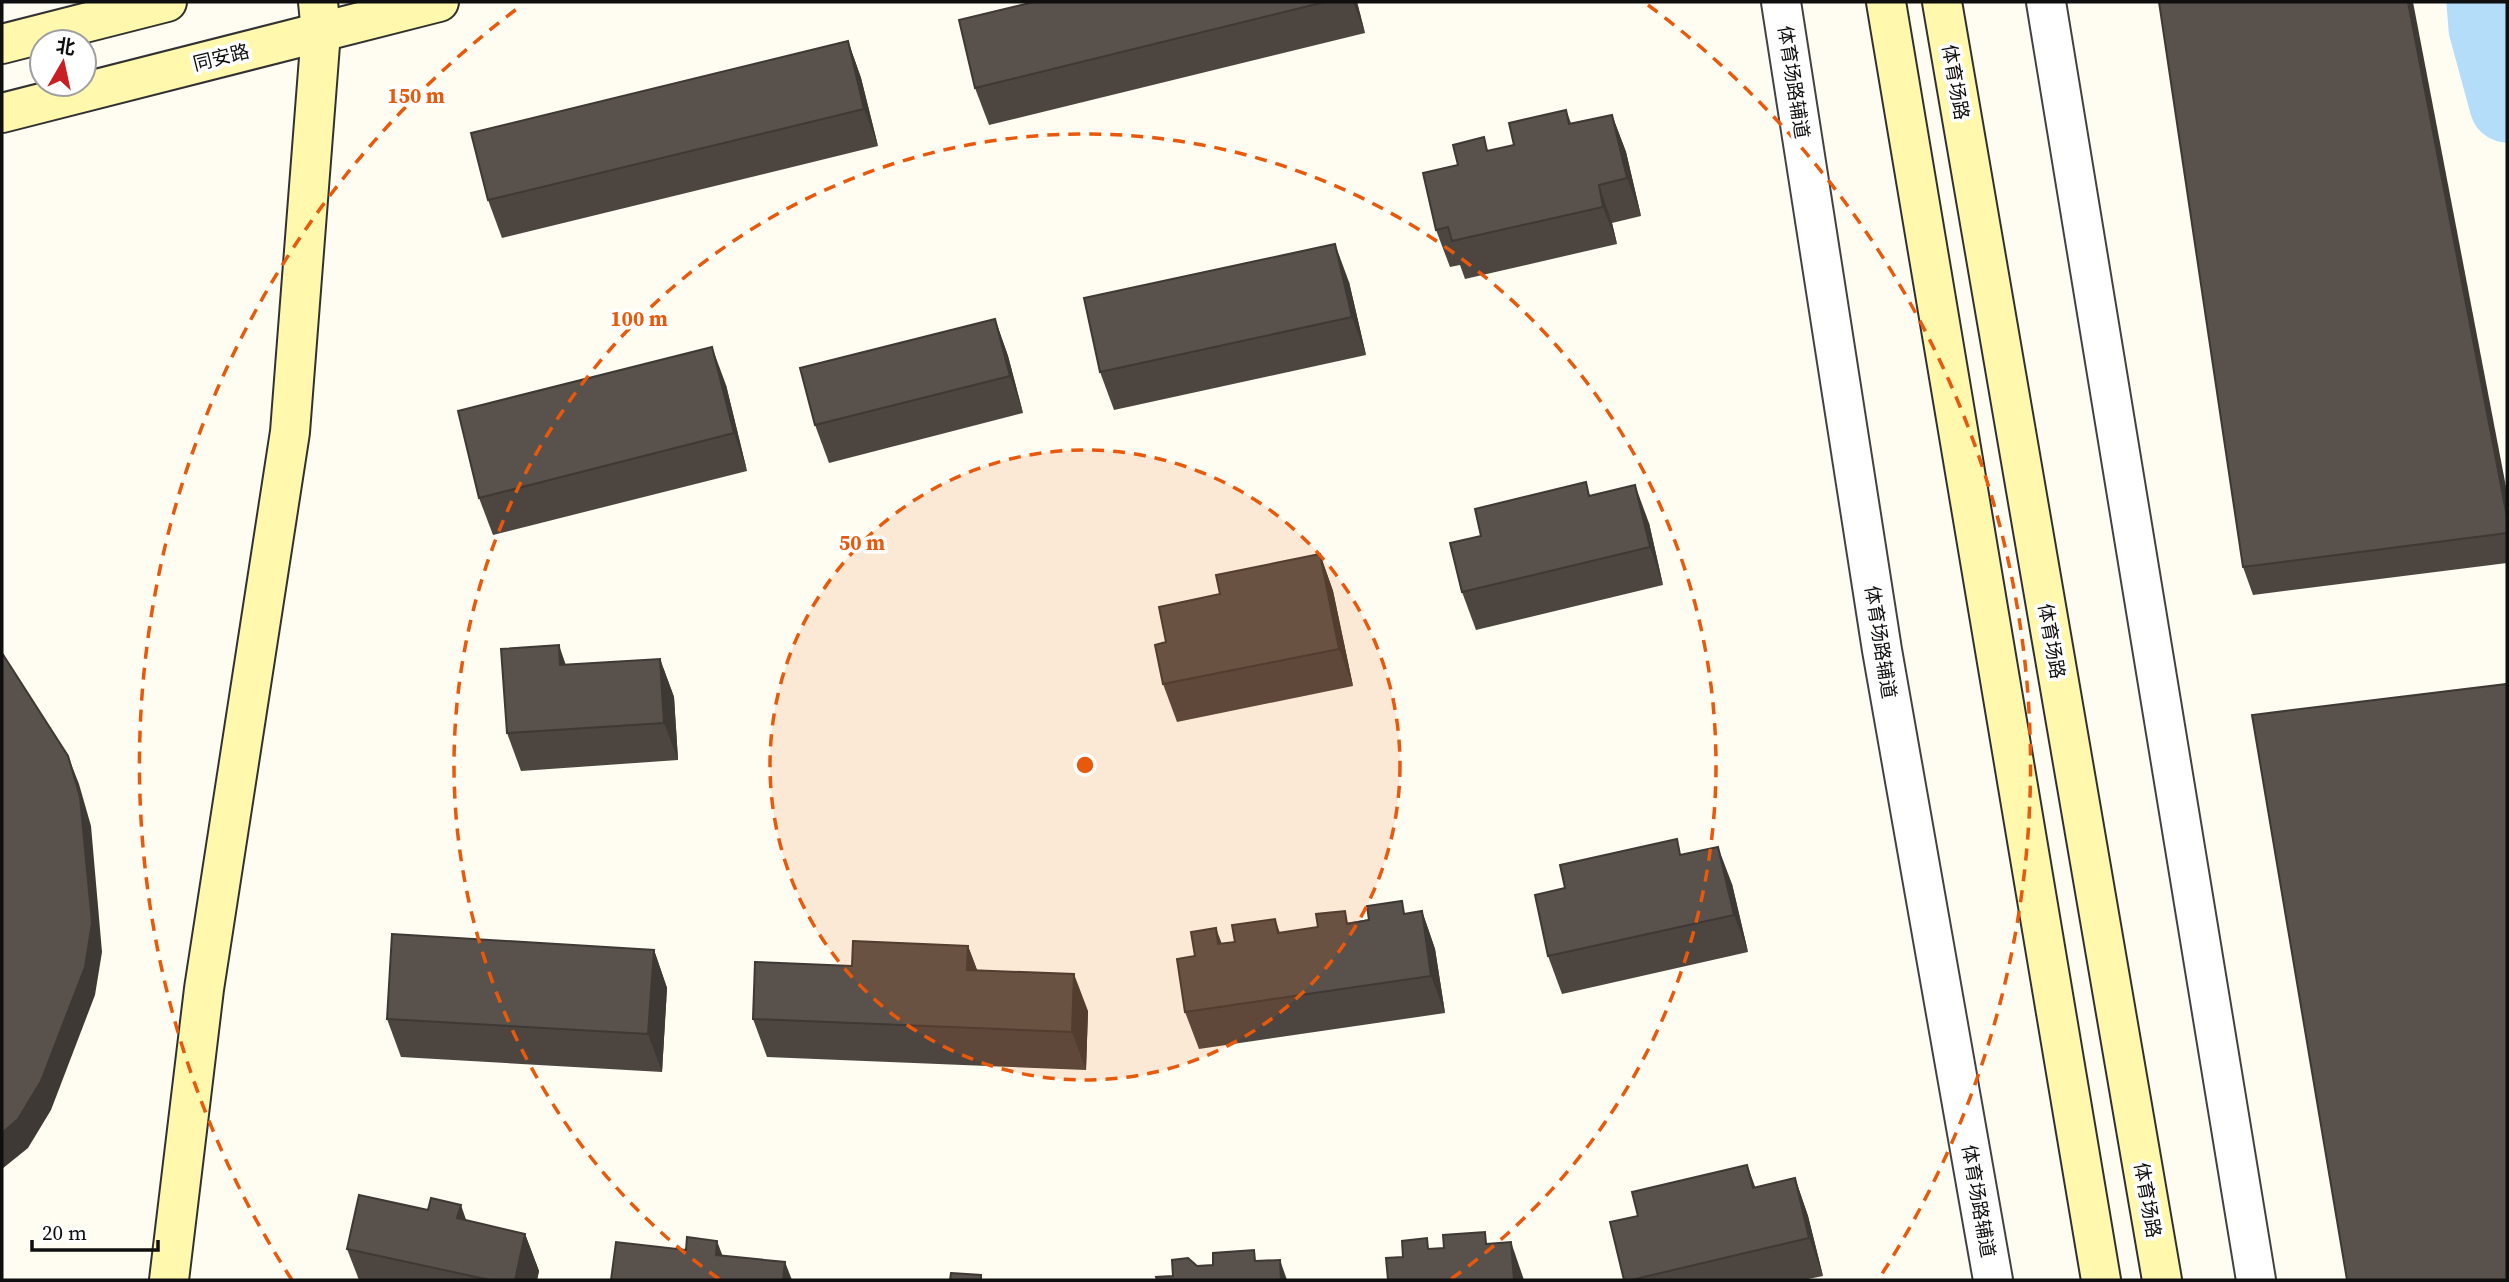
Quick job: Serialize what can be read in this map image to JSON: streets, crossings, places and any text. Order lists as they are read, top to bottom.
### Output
{
  "streets": {
    "main road": ["同安路", "体育场路"],
    "street": ["体育场路辅道"]
  },
  "scale_bar": "20 m",
  "north": "top",
  "rings": ["150 m", "100 m", "50 m"]
}
